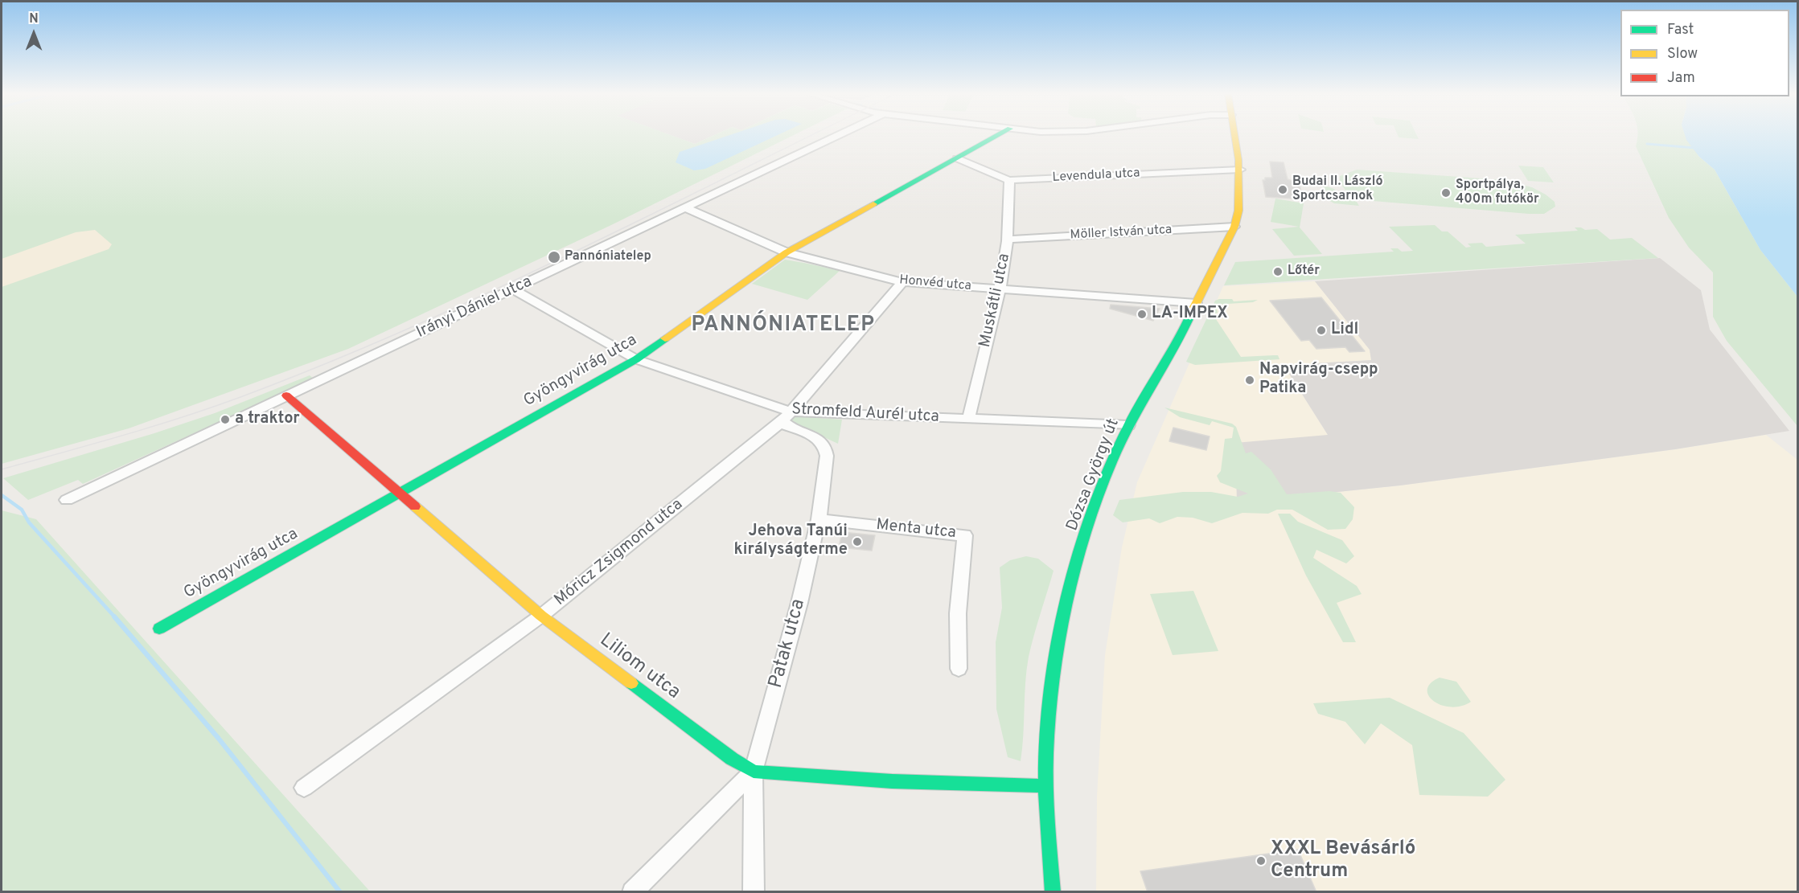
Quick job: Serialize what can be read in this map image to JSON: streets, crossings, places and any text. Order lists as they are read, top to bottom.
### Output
{
  "streets": {
    "street": [
      "Levendula utca",
      "Möller István utca",
      "Honvéd utca",
      "Muskátli utca",
      "Irányi Dániel utca",
      "Gyöngyvirág utca",
      "Stromfeld Aurél utca",
      "Dózsa György út",
      "Menta utca",
      "Móricz Zsigmond utca",
      "Patak utca",
      "Liliom utca"
    ]
  },
  "crossings": [
    ["Levendula utca", "Muskátli utca"],
    ["Levendula utca", "Gyöngyvirág utca"],
    ["Levendula utca", "Dózsa György út"],
    ["Möller István utca", "Muskátli utca"],
    ["Möller István utca", "Dózsa György út"],
    ["Honvéd utca", "Muskátli utca"],
    ["Honvéd utca", "Irányi Dániel utca"],
    ["Honvéd utca", "Gyöngyvirág utca"],
    ["Honvéd utca", "Dózsa György út"],
    ["Honvéd utca", "Móricz Zsigmond utca"],
    ["Muskátli utca", "Stromfeld Aurél utca"],
    ["Irányi Dániel utca", "Stromfeld Aurél utca"],
    ["Irányi Dániel utca", "Liliom utca"],
    ["Gyöngyvirág utca", "Stromfeld Aurél utca"],
    ["Gyöngyvirág utca", "Liliom utca"],
    ["Stromfeld Aurél utca", "Dózsa György út"],
    ["Stromfeld Aurél utca", "Móricz Zsigmond utca"],
    ["Stromfeld Aurél utca", "Patak utca"],
    ["Dózsa György út", "Liliom utca"],
    ["Menta utca", "Patak utca"],
    ["Móricz Zsigmond utca", "Patak utca"],
    ["Móricz Zsigmond utca", "Liliom utca"],
    ["Patak utca", "Liliom utca"]
  ],
  "districts": ["PANNÓNIATELEP"],
  "places": [
    "Budai II. László Sportcsarnok",
    "Sportpálya, 400m futókör",
    "Pannóniatelep",
    "Lőtér",
    "LA-IMPEX",
    "Lidl",
    "Napvirág-csepp Patika",
    "a traktor",
    "Jehova Tanúi királyságterme",
    "XXXL Bevásárló Centrum"
  ],
  "legend": ["Fast", "Slow", "Jam"],
  "north": "top"
}
